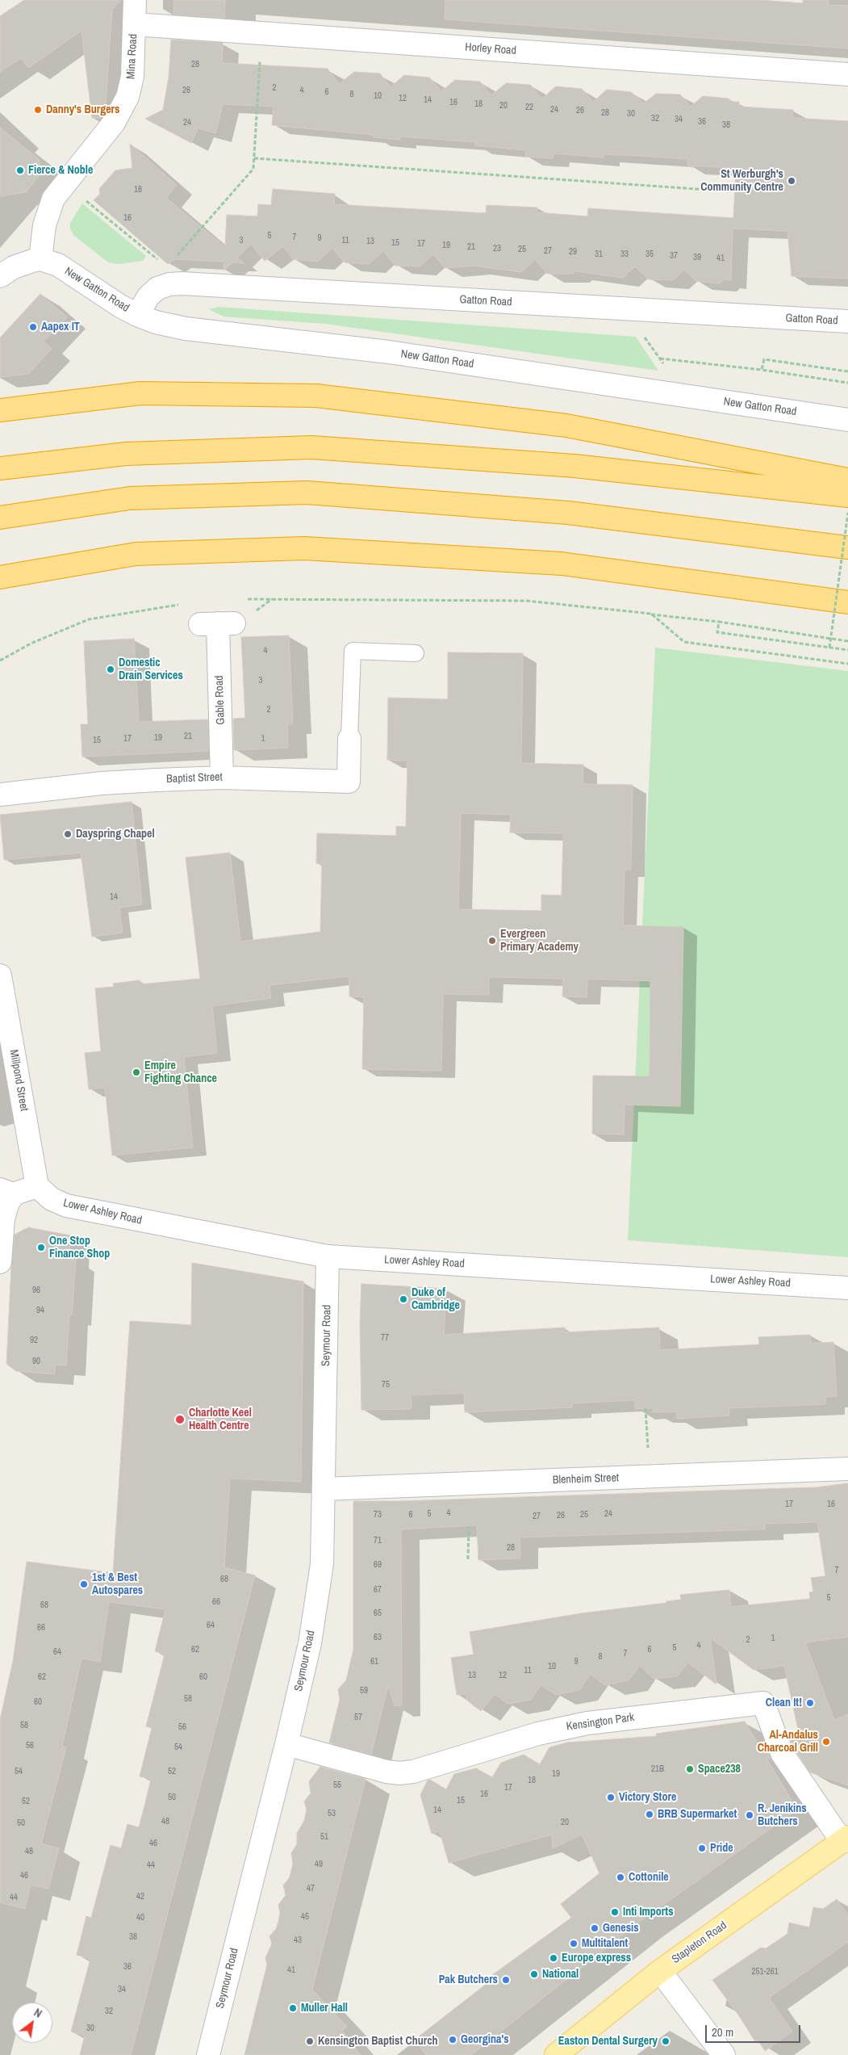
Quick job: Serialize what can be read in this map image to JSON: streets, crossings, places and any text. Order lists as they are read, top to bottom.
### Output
{
  "streets": {
    "main road": ["Stapleton Road"],
    "street": [
      "Horley Road",
      "Mina Road",
      "New Gatton Road",
      "Gatton Road",
      "Gable Road",
      "Baptist Street",
      "Millpond Street",
      "Lower Ashley Road",
      "Seymour Road",
      "Blenheim Street",
      "Kensington Park"
    ]
  },
  "crossings": [
    ["Horley Road", "Mina Road"],
    ["Mina Road", "New Gatton Road"],
    ["New Gatton Road", "Gatton Road"],
    ["Gable Road", "Baptist Street"],
    ["Millpond Street", "Lower Ashley Road"],
    ["Lower Ashley Road", "Seymour Road"],
    ["Seymour Road", "Blenheim Street"],
    ["Seymour Road", "Kensington Park"],
    ["Kensington Park", "Stapleton Road"]
  ],
  "places": [
    "Danny's Burgers",
    "Fierce & Noble",
    "St Werburgh's Community Centre",
    "Aapex IT",
    "Domestic Drain Services",
    "Dayspring Chapel",
    "Evergreen Primary Academy",
    "Empire Fighting Chance",
    "One Stop Finance Shop",
    "Duke of Cambridge",
    "Charlotte Keel Health Centre",
    "1st & Best Autospares",
    "Clean It!",
    "Al-Andalus Charcoal Grill",
    "Space238",
    "Victory Store",
    "BRB Supermarket",
    "R. Jenikins Butchers",
    "Pride",
    "Cottonile",
    "Inti Imports",
    "Genesis",
    "Multitalent",
    "Europe express",
    "National",
    "Pak Butchers",
    "Muller Hall",
    "Georgina's",
    "Kensington Baptist Church",
    "Easton Dental Surgery"
  ],
  "house_numbers": [
    "28",
    "2",
    "26",
    "4",
    "6",
    "8",
    "10",
    "12",
    "14",
    "16",
    "18",
    "20",
    "22",
    "24",
    "26",
    "28",
    "30",
    "32",
    "34",
    "36",
    "24",
    "38",
    "18",
    "16",
    "5",
    "7",
    "9",
    "3",
    "11",
    "13",
    "15",
    "17",
    "19",
    "21",
    "23",
    "25",
    "27",
    "29",
    "31",
    "33",
    "35",
    "37",
    "39",
    "41",
    "4",
    "3",
    "2",
    "21",
    "19",
    "17",
    "1",
    "15",
    "14",
    "96",
    "94",
    "77",
    "92",
    "90",
    "75",
    "17",
    "16",
    "4",
    "5",
    "24",
    "73",
    "6",
    "25",
    "26",
    "27",
    "71",
    "28",
    "69",
    "7",
    "68",
    "67",
    "5",
    "66",
    "68",
    "65",
    "64",
    "66",
    "63",
    "1",
    "2",
    "4",
    "5",
    "62",
    "6",
    "64",
    "7",
    "8",
    "61",
    "9",
    "10",
    "11",
    "13",
    "12",
    "62",
    "60",
    "59",
    "58",
    "60",
    "57",
    "58",
    "56",
    "56",
    "54",
    "21B",
    "54",
    "52",
    "19",
    "18",
    "55",
    "17",
    "16",
    "50",
    "15",
    "52",
    "14",
    "53",
    "48",
    "20",
    "50",
    "51",
    "46",
    "48",
    "49",
    "44",
    "46",
    "47",
    "42",
    "44",
    "45",
    "40",
    "38",
    "43",
    "36",
    "41",
    "251-261",
    "34",
    "32",
    "30"
  ],
  "scale_bar": "20 m",
  "north": "top right"
}
